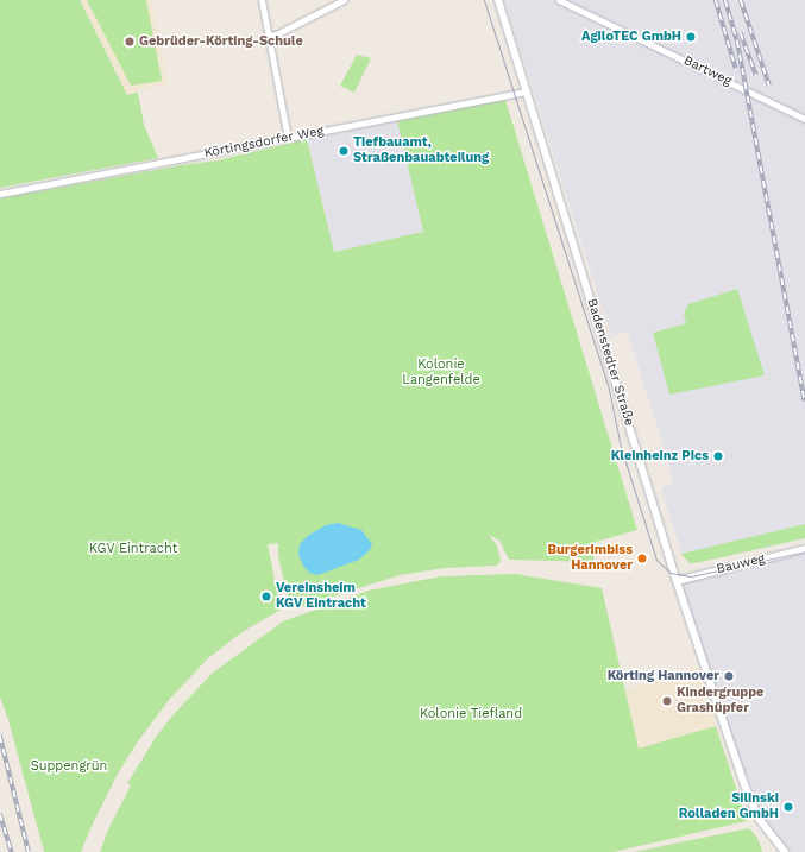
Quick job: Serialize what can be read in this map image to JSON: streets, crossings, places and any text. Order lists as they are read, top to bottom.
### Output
{
  "streets": {
    "street": [
      "Bartweg",
      "Körtingsdorfer Weg",
      "Badenstedter Straße",
      "Bauweg"
    ]
  },
  "crossings": [
    ["Körtingsdorfer Weg", "Badenstedter Straße"],
    ["Badenstedter Straße", "Bauweg"]
  ],
  "parks": [
    "Kolonie Langenfelde",
    "KGV Eintracht",
    "Kolonie Tiefland",
    "Suppengrün"
  ],
  "places": [
    "AgiloTEC GmbH",
    "Gebrüder-Körting-Schule",
    "Tiefbauamt, Straßenbauabteilung",
    "Kleinheinz Pics",
    "Burgerimbiss Hannover",
    "Vereinsheim KGV Eintracht",
    "Körting Hannover",
    "Kindergruppe Grashüpfer",
    "Silinski Rolladen GmbH"
  ]
}
